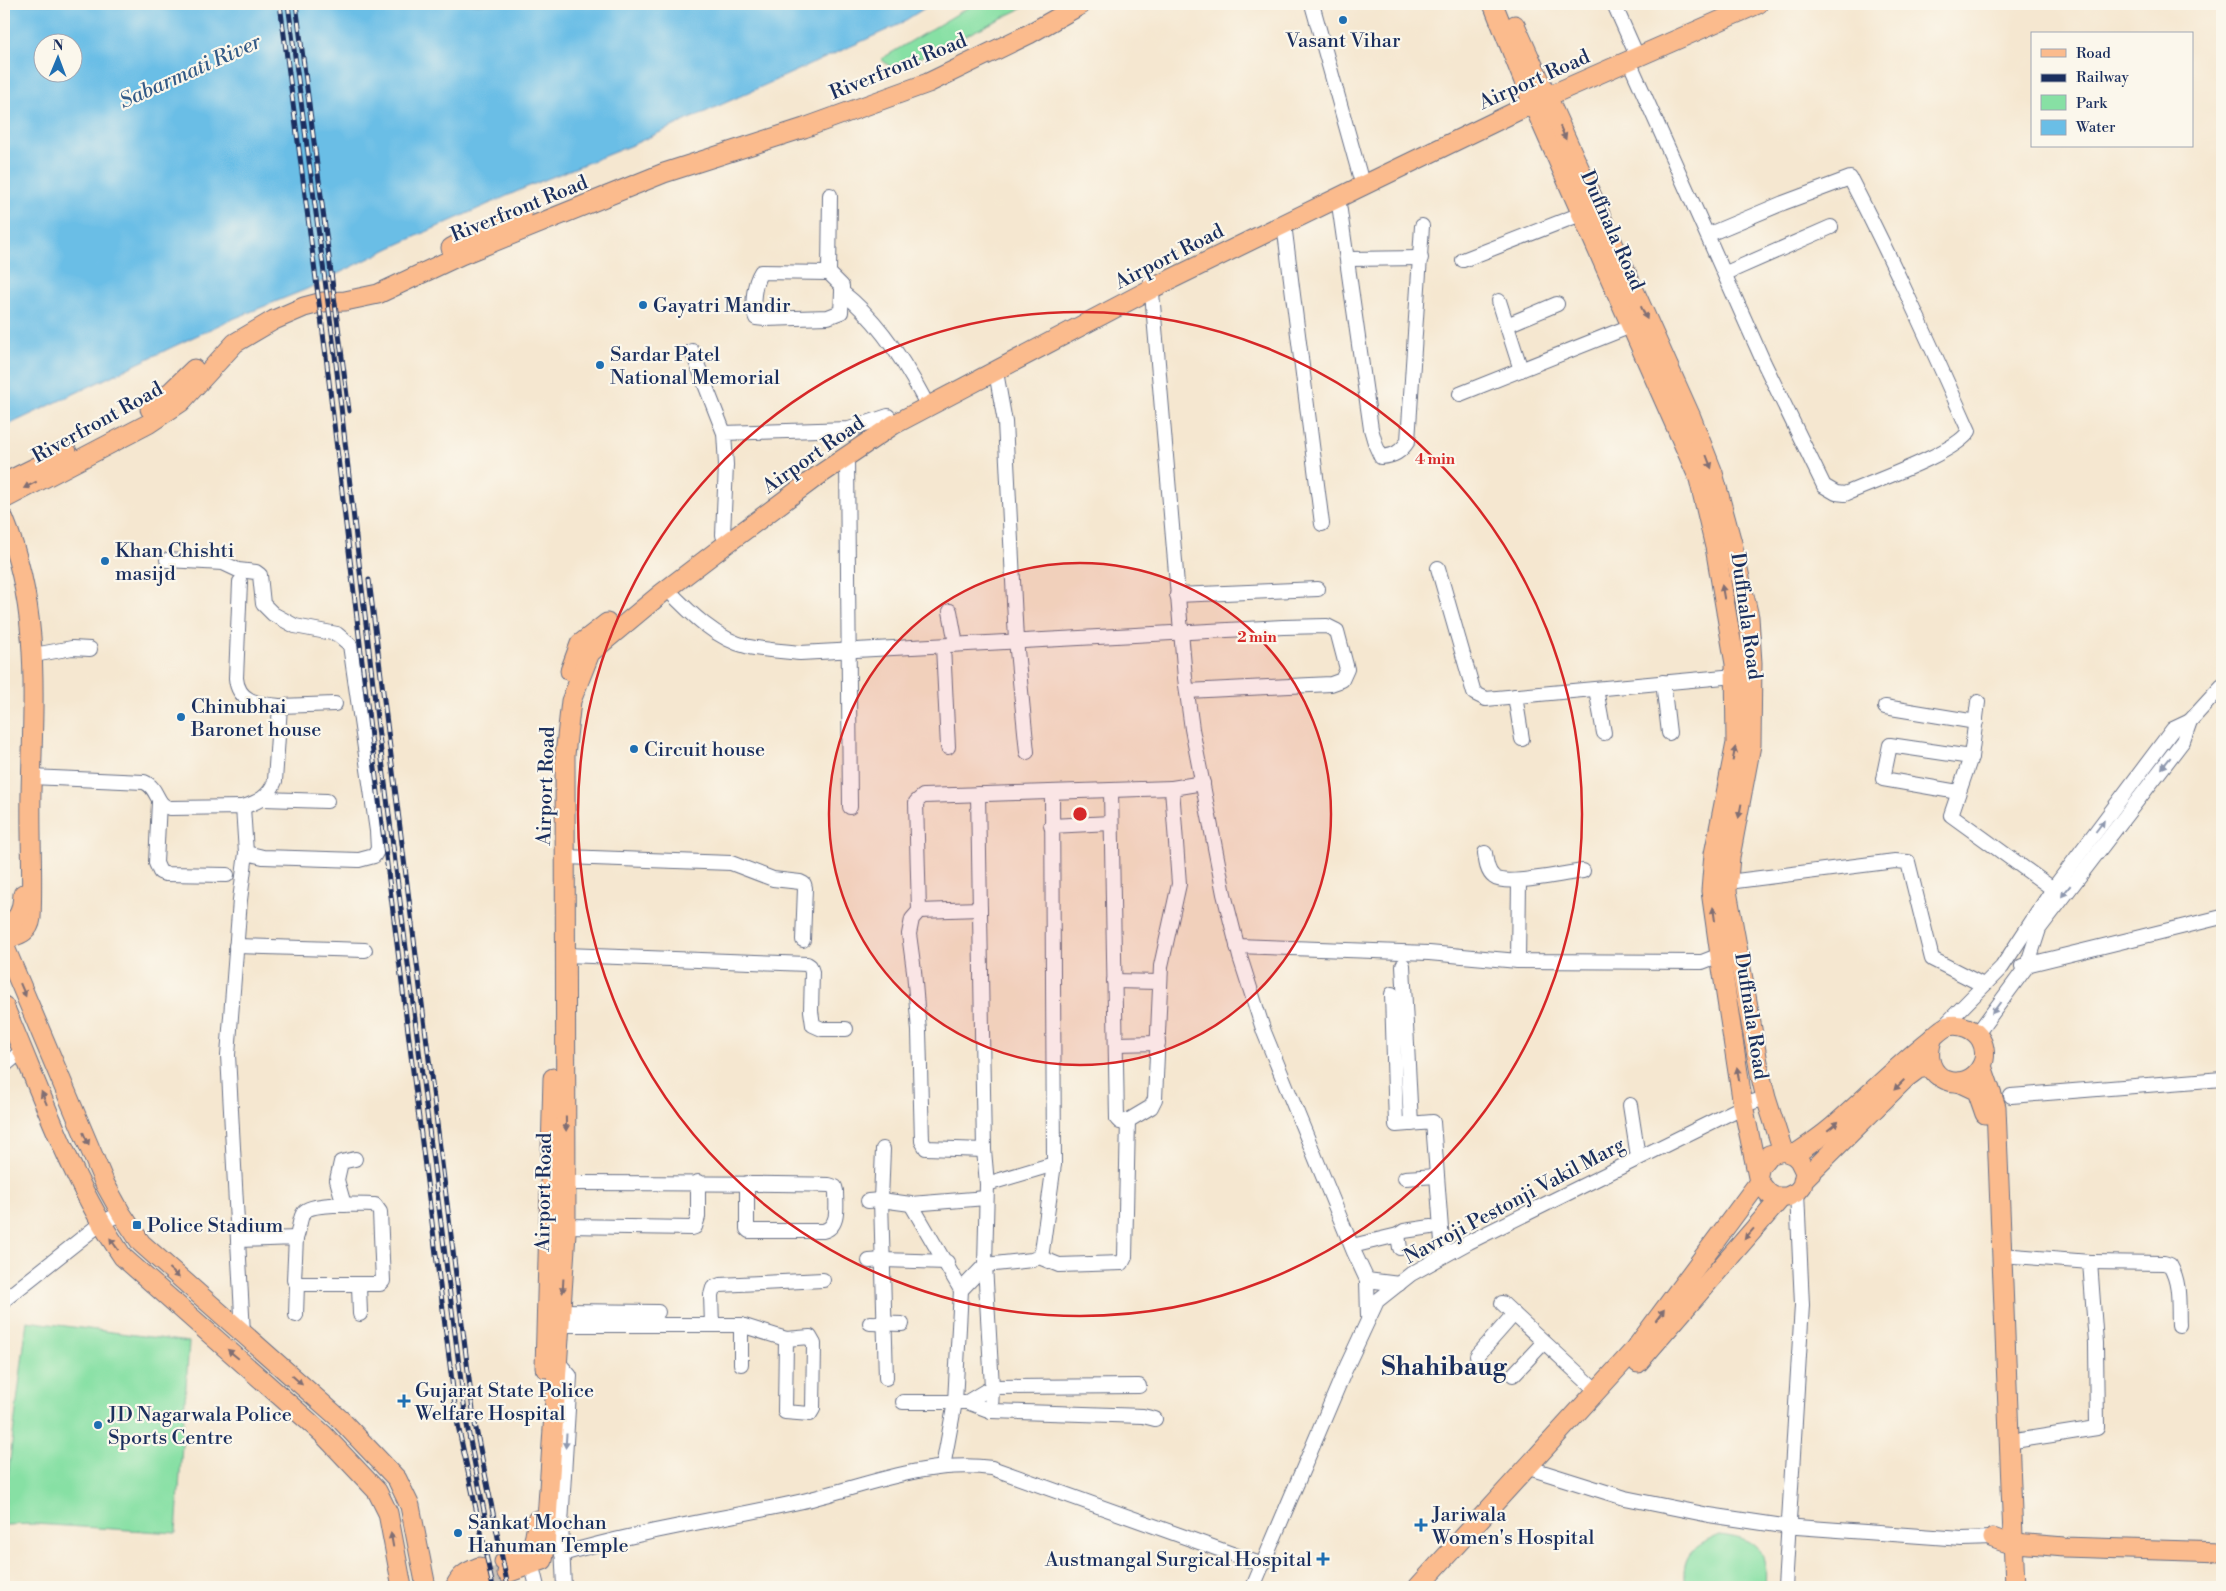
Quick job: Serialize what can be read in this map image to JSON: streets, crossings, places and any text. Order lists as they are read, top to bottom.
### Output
{
  "streets": {
    "main road": ["Riverfront Road", "Airport Road", "Duffnala Road"],
    "street": ["Navroji Pestonji Vakil Marg"]
  },
  "crossings": [
    ["Airport Road", "Duffnala Road"],
    ["Duffnala Road", "Navroji Pestonji Vakil Marg"]
  ],
  "districts": ["Shahibaug"],
  "water": ["Sabarmati River"],
  "places": {
    "other": [
      "Vasant Vihar",
      "Gayatri Mandir",
      "Sardar Patel National Memorial",
      "Khan Chishti masijd",
      "Chinubhai Baronet house",
      "Circuit house",
      "JD Nagarwala Police Sports Centre",
      "Sankat Mochan Hanuman Temple"
    ],
    "transit": ["Police Stadium"],
    "health": ["Gujarat State Police Welfare Hospital", "Jariwala Women's Hospital", "Austmangal Surgical Hospital"]
  },
  "legend": [
    "Road",
    "Railway",
    "Park",
    "Water"
  ],
  "north": "top",
  "rings": ["4 min", "2 min"]
}
